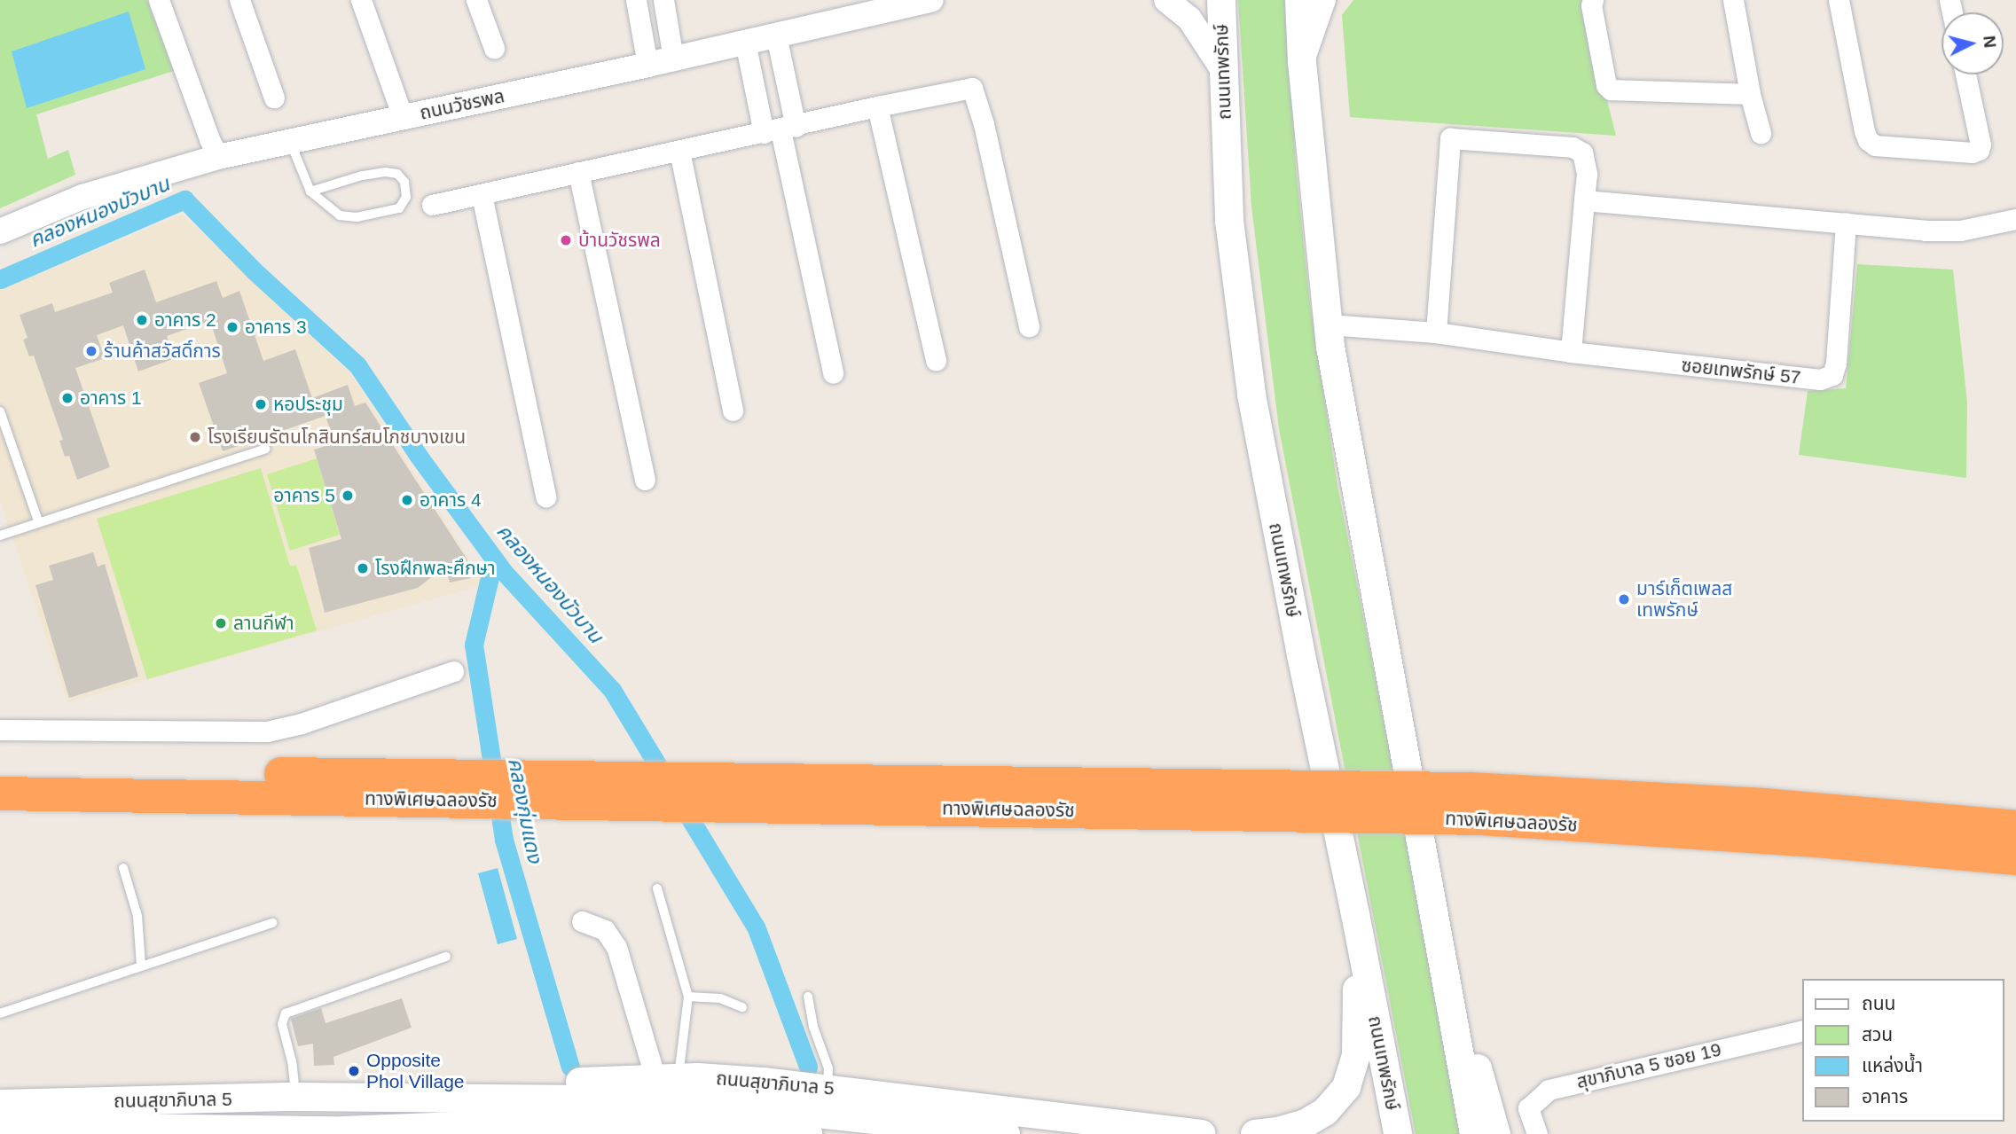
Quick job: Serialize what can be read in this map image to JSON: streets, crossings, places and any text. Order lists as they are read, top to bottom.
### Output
{
  "streets": {
    "highway": ["ทางพิเศษฉลองรัช"],
    "main road": ["ถนนเทพรักษ์", "ถนนสุขาภิบาล 5"],
    "street": ["ถนนวัชรพล", "ซอยเทพรักษ์ 57", "สุขาภิบาล 5 ซอย 19"]
  },
  "water": ["คลองหนองบัวบาน", "คลองกุ่มแดง"],
  "places": [
    "บ้านวัชรพล",
    "อาคาร 2",
    "อาคาร 3",
    "ร้านค้าสวัสดิ์การ",
    "อาคาร 1",
    "หอประชุม",
    "โรงเรียนรัตนโกสินทร์สมโภชบางเขน",
    "อาคาร 5",
    "อาคาร 4",
    "โรงฝึกพละศึกษา",
    "มาร์เก็ตเพลส เทพรักษ์",
    "ลานกีฬา",
    "Opposite Phol Village"
  ],
  "legend": [
    "ถนน",
    "สวน",
    "แหล่งน้ำ",
    "อาคาร"
  ],
  "north": "right"
}
